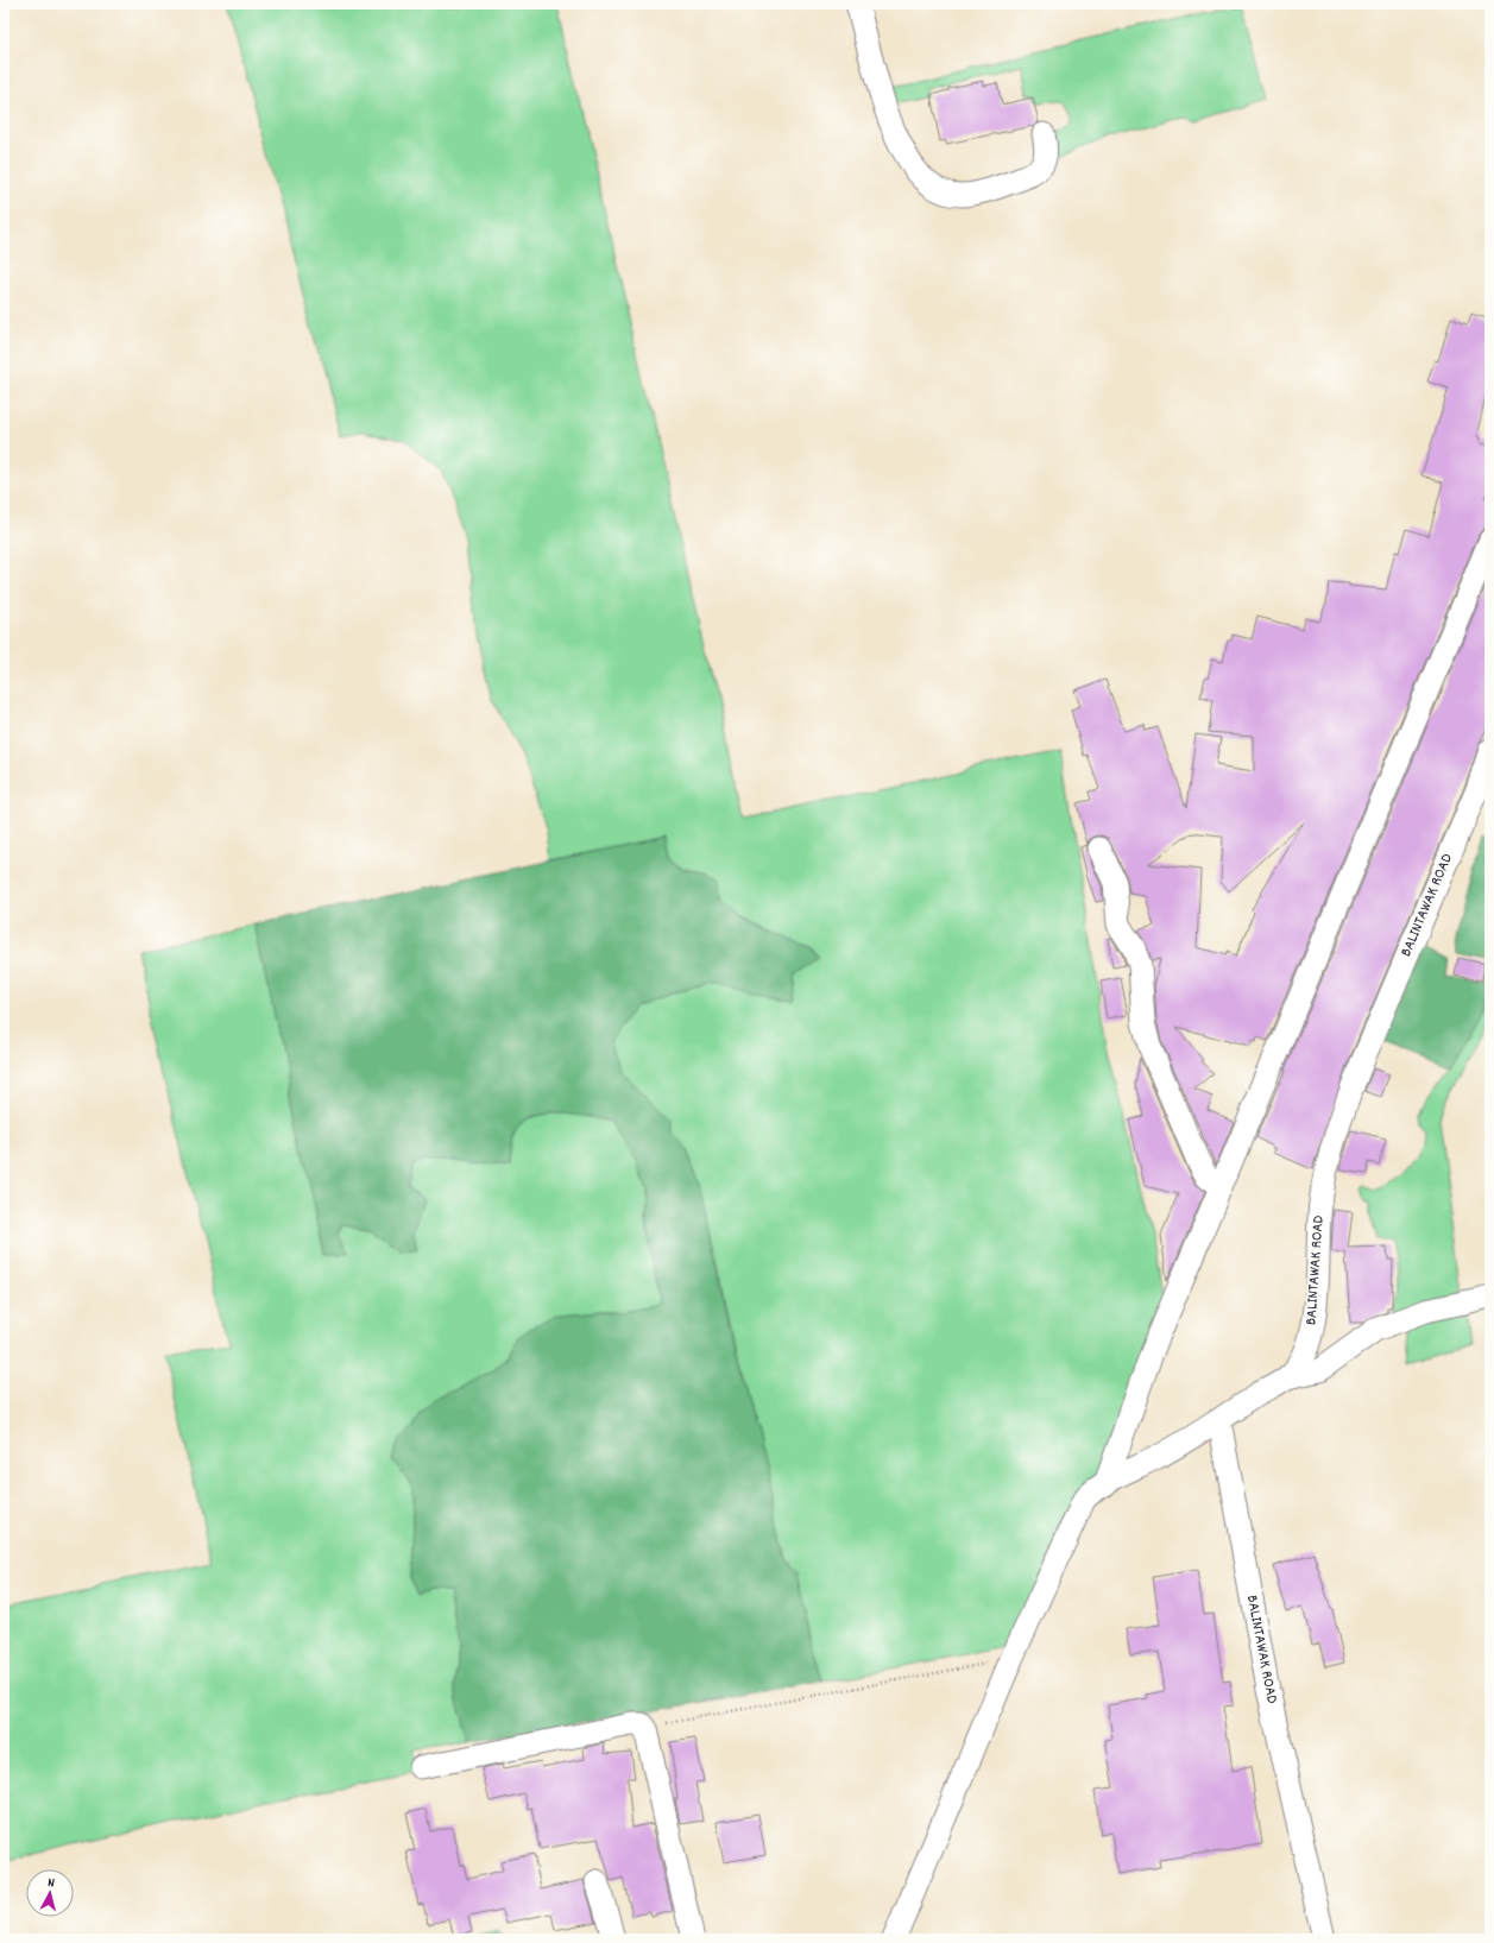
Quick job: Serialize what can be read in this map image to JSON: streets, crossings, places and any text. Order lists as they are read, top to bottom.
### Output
{
  "streets": {
    "street": ["BALINTAWAK ROAD"]
  },
  "north": "top"
}
